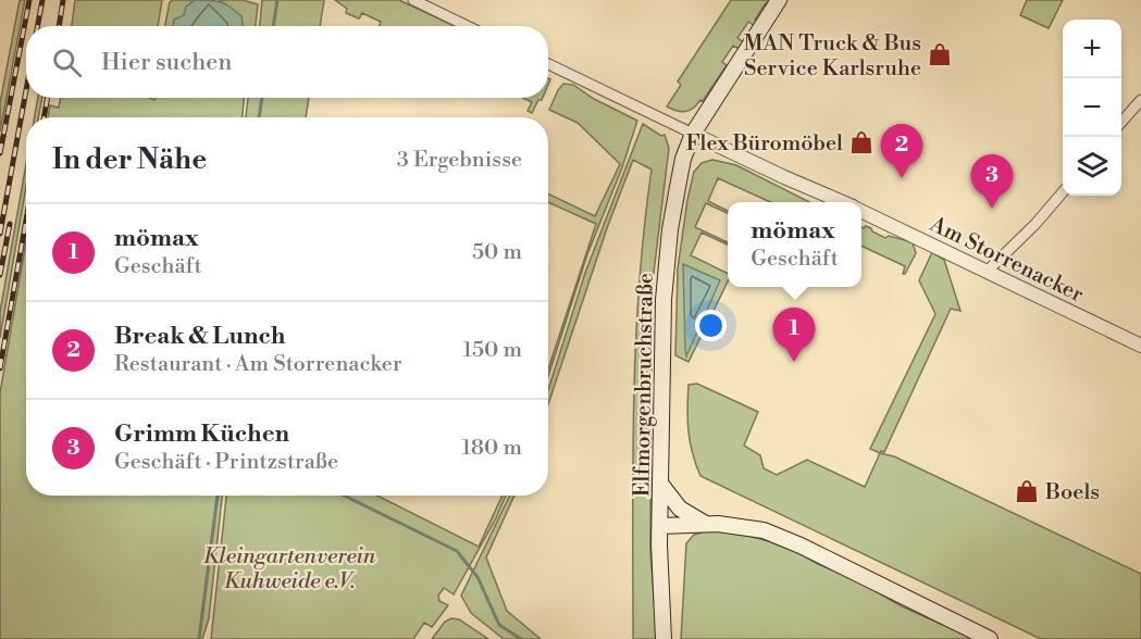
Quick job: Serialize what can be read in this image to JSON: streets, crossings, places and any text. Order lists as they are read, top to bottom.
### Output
{
  "streets": {
    "main road": ["Elfmorgenbruchstraße"],
    "street": ["Am Storrenacker"]
  },
  "crossings": [
    ["Am Storrenacker", "Elfmorgenbruchstraße"]
  ],
  "parks": ["Kleingartenverein Kuhweide e.V."],
  "places": {
    "shop": ["MAN Truck & Bus Service Karlsruhe", "Flex Büromöbel", "Boels"]
  },
  "page": {
    "map_buttons": ["+", "−"],
    "search": "Hier suchen",
    "heading": ["In der Nähe", "3 Ergebnisse"],
    "pins": ["2", "3", "1"],
    "popup": ["mömax", "Geschäft"],
    "list": [
      {
        "mark": "1",
        "name": "mömax",
        "note": "Geschäft",
        "value": "50 m"
      },
      {
        "mark": "2",
        "name": "Break & Lunch",
        "note": "Restaurant · Am Storrenacker",
        "value": "150 m"
      },
      {
        "mark": "3",
        "name": "Grimm Küchen",
        "note": "Geschäft · Printzstraße",
        "value": "180 m"
      }
    ]
  }
}
